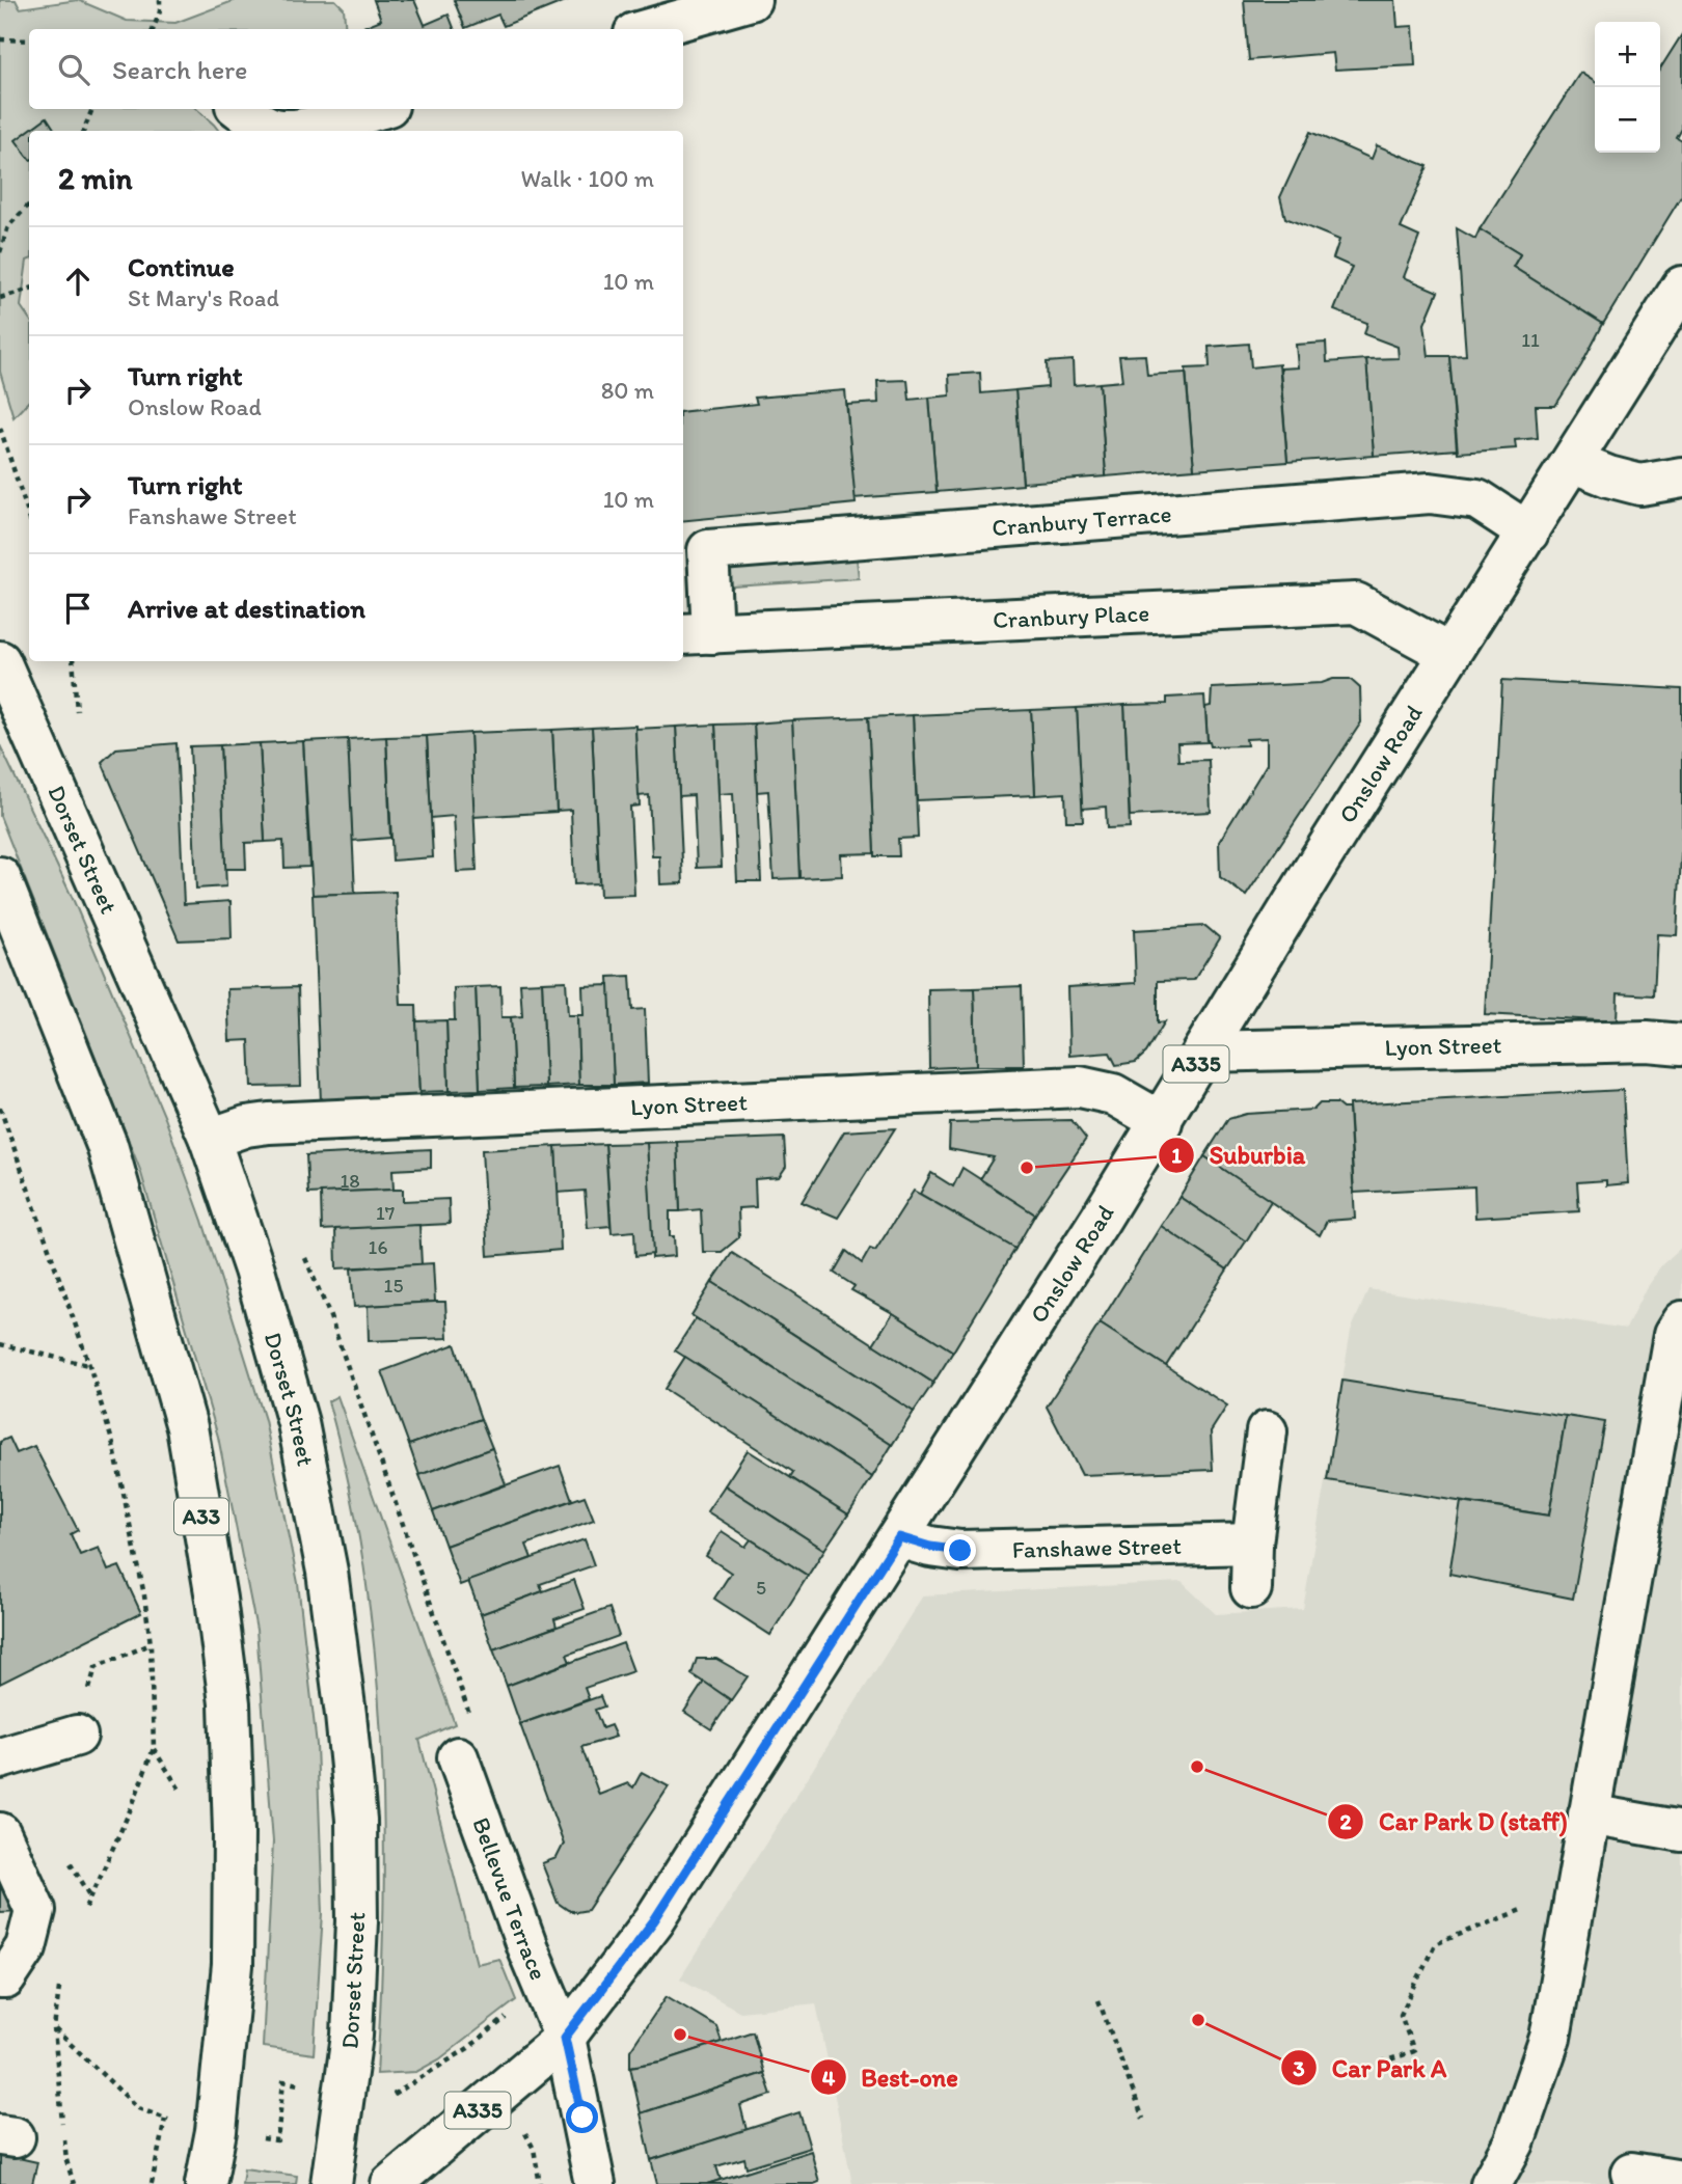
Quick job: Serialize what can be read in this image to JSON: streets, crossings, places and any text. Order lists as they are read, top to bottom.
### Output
{
  "streets": {
    "main road": [
      "Cranbury Terrace",
      "Cranbury Place",
      "Onslow Road",
      "Dorset Street",
      "Lyon Street",
      "A335",
      "A33",
      "Fanshawe Street",
      "Bellevue Terrace"
    ]
  },
  "crossings": [
    ["Cranbury Terrace", "Cranbury Place"],
    ["Cranbury Terrace", "Onslow Road"],
    ["Cranbury Place", "Onslow Road"],
    ["Onslow Road", "Lyon Street"],
    ["Onslow Road", "Fanshawe Street"],
    ["Onslow Road", "Bellevue Terrace"],
    ["Dorset Street", "Lyon Street"]
  ],
  "places": [
    "Suburbia",
    "Car Park D (staff)",
    "Car Park A",
    "Best-one"
  ],
  "house_numbers": [
    "11",
    "18",
    "17",
    "16",
    "15",
    "5"
  ],
  "page": {
    "map_buttons": ["+", "−"],
    "search": "Search here",
    "heading": ["2 min", "Walk · 100 m"],
    "list": [
      ["Continue", "St Mary's Road", "10 m"],
      ["Turn right", "Onslow Road", "80 m"],
      ["Turn right", "Fanshawe Street", "10 m"],
      "Arrive at destination"
    ]
  }
}
